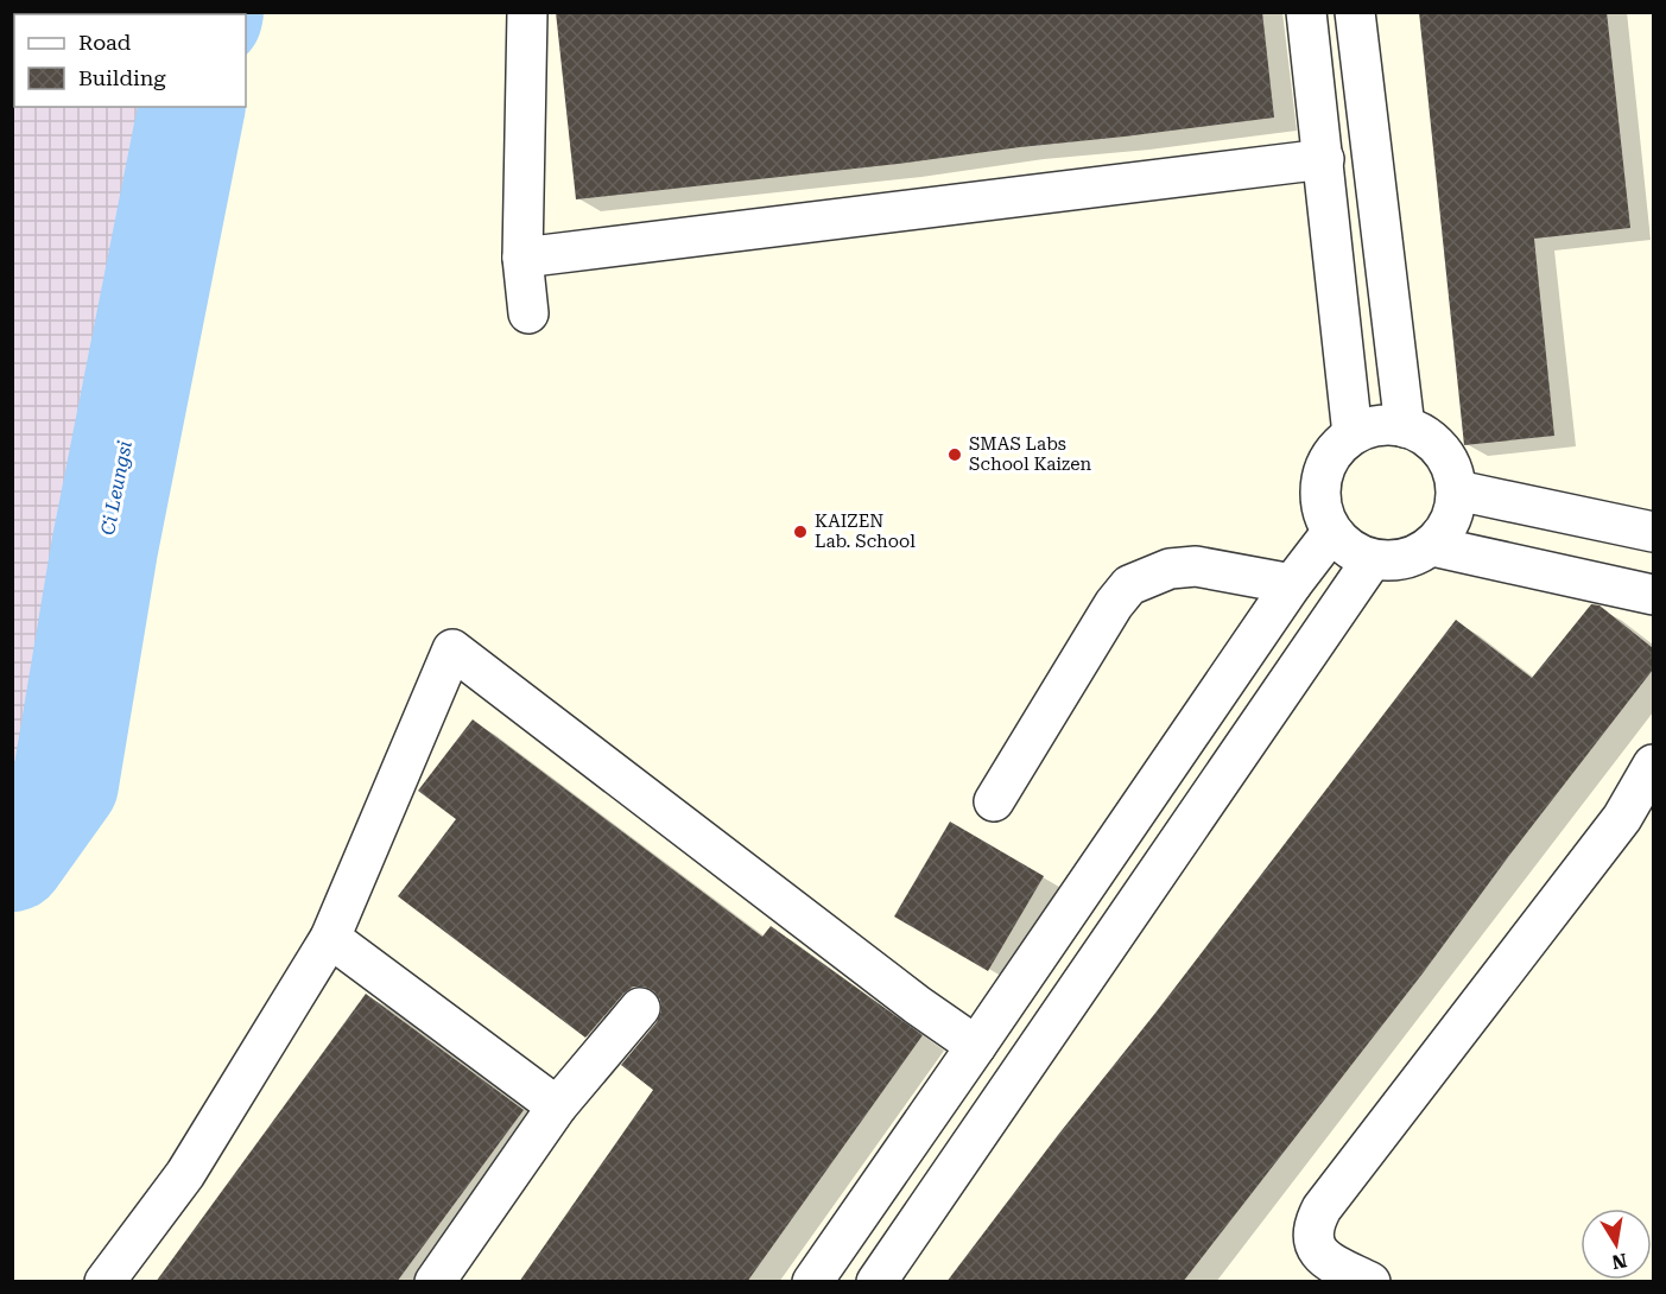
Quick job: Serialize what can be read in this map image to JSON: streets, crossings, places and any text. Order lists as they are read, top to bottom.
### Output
{
  "water": ["Ci Leungsi"],
  "places": ["SMAS Labs School Kaizen", "KAIZEN Lab. School"],
  "legend": ["Road", "Building"],
  "north": "bottom"
}
